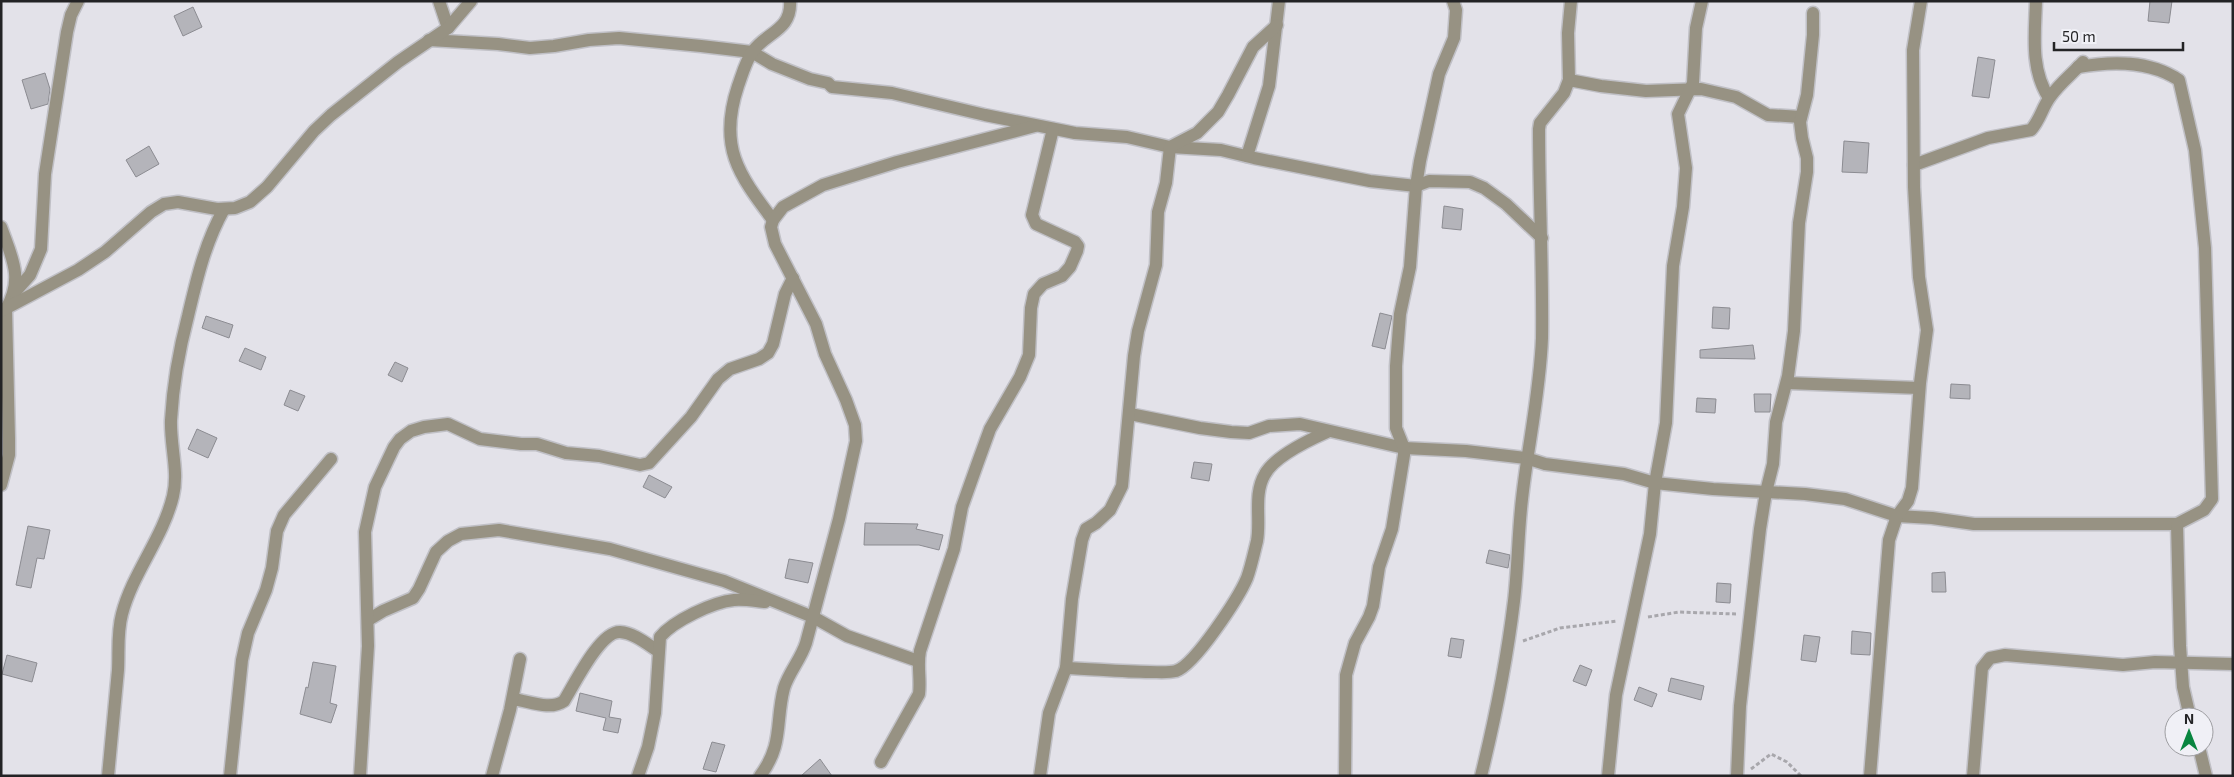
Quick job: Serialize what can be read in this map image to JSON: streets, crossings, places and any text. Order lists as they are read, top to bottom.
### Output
{
  "scale_bar": "50 m",
  "north": "top"
}
